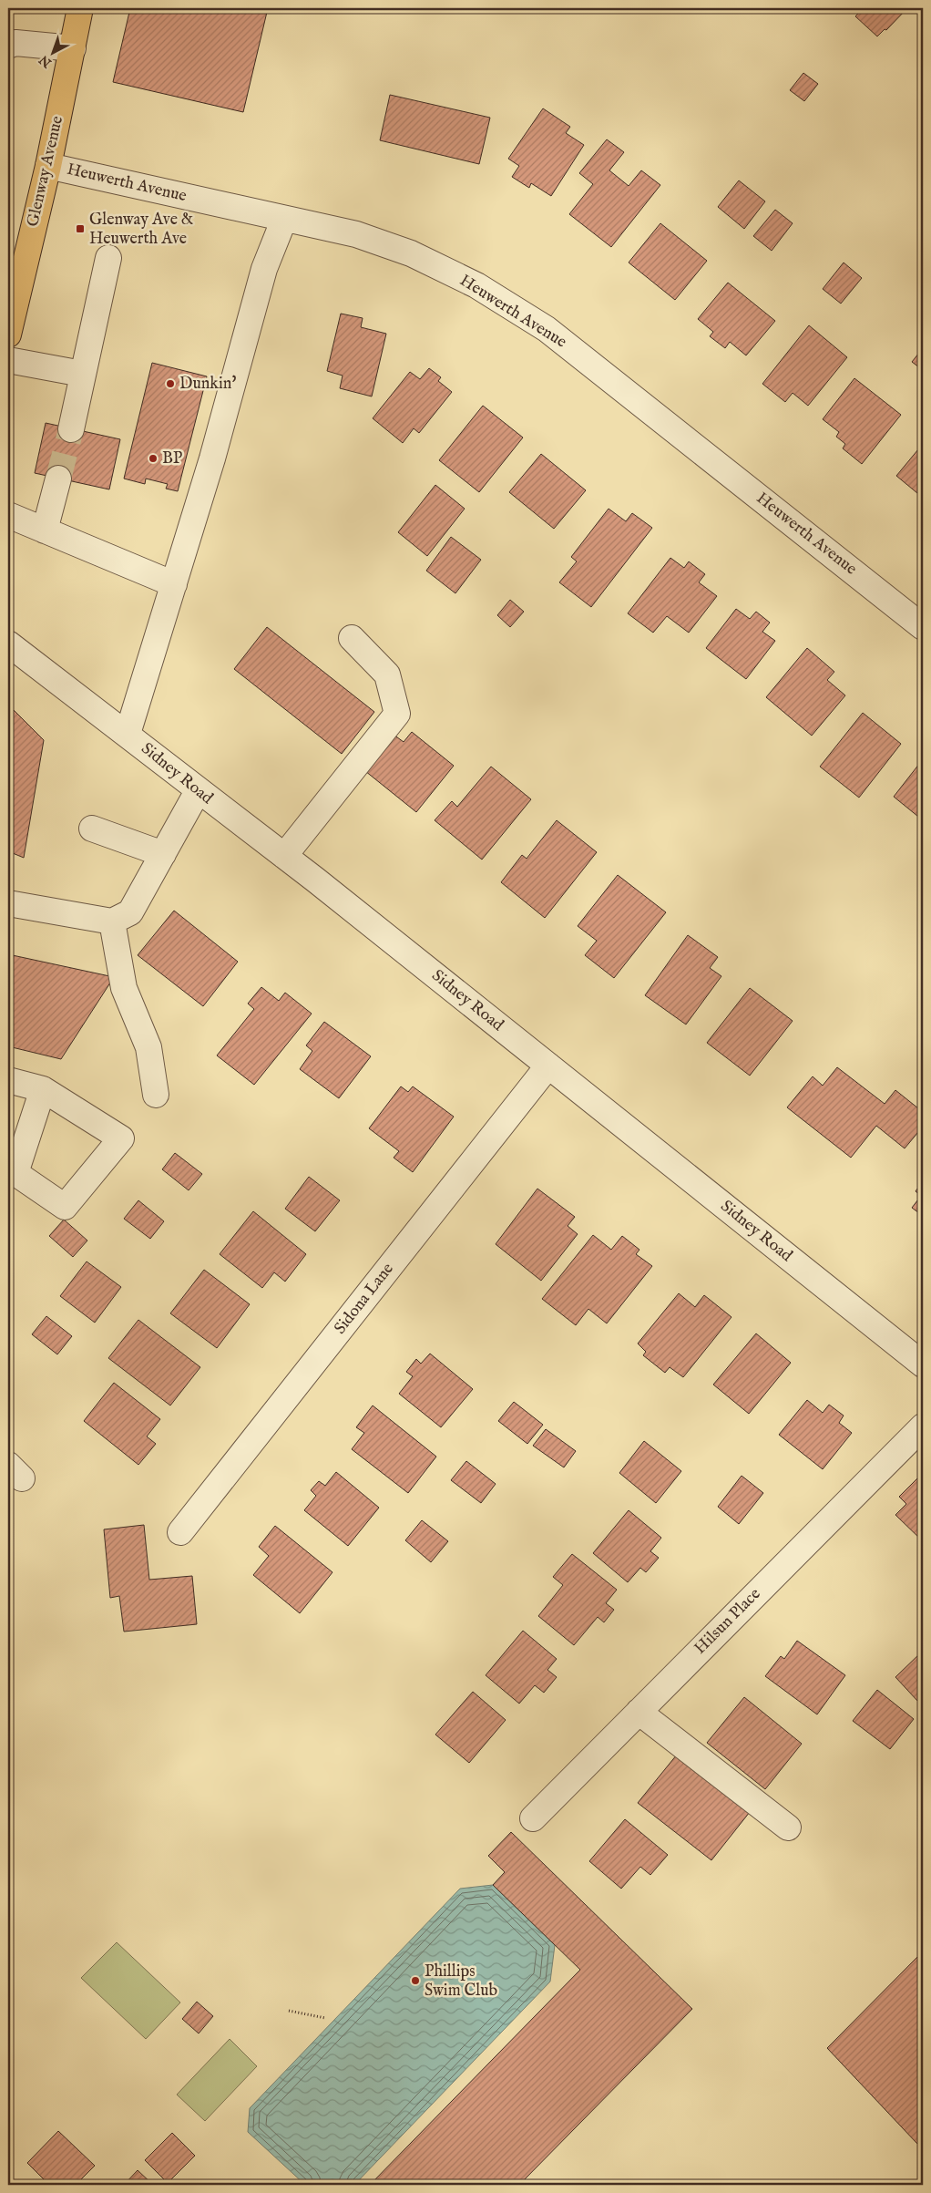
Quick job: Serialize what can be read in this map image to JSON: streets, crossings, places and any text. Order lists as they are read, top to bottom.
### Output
{
  "streets": {
    "main road": ["Glenway Avenue"],
    "street": [
      "Heuwerth Avenue",
      "Sidney Road",
      "Sidona Lane",
      "Hilsun Place"
    ]
  },
  "crossings": [
    ["Glenway Avenue", "Heuwerth Avenue"],
    ["Sidney Road", "Sidona Lane"]
  ],
  "places": {
    "transit": ["Glenway Ave & Heuwerth Ave"],
    "other": ["Dunkin'", "BP", "Phillips Swim Club"]
  },
  "north": "bottom left"
}
